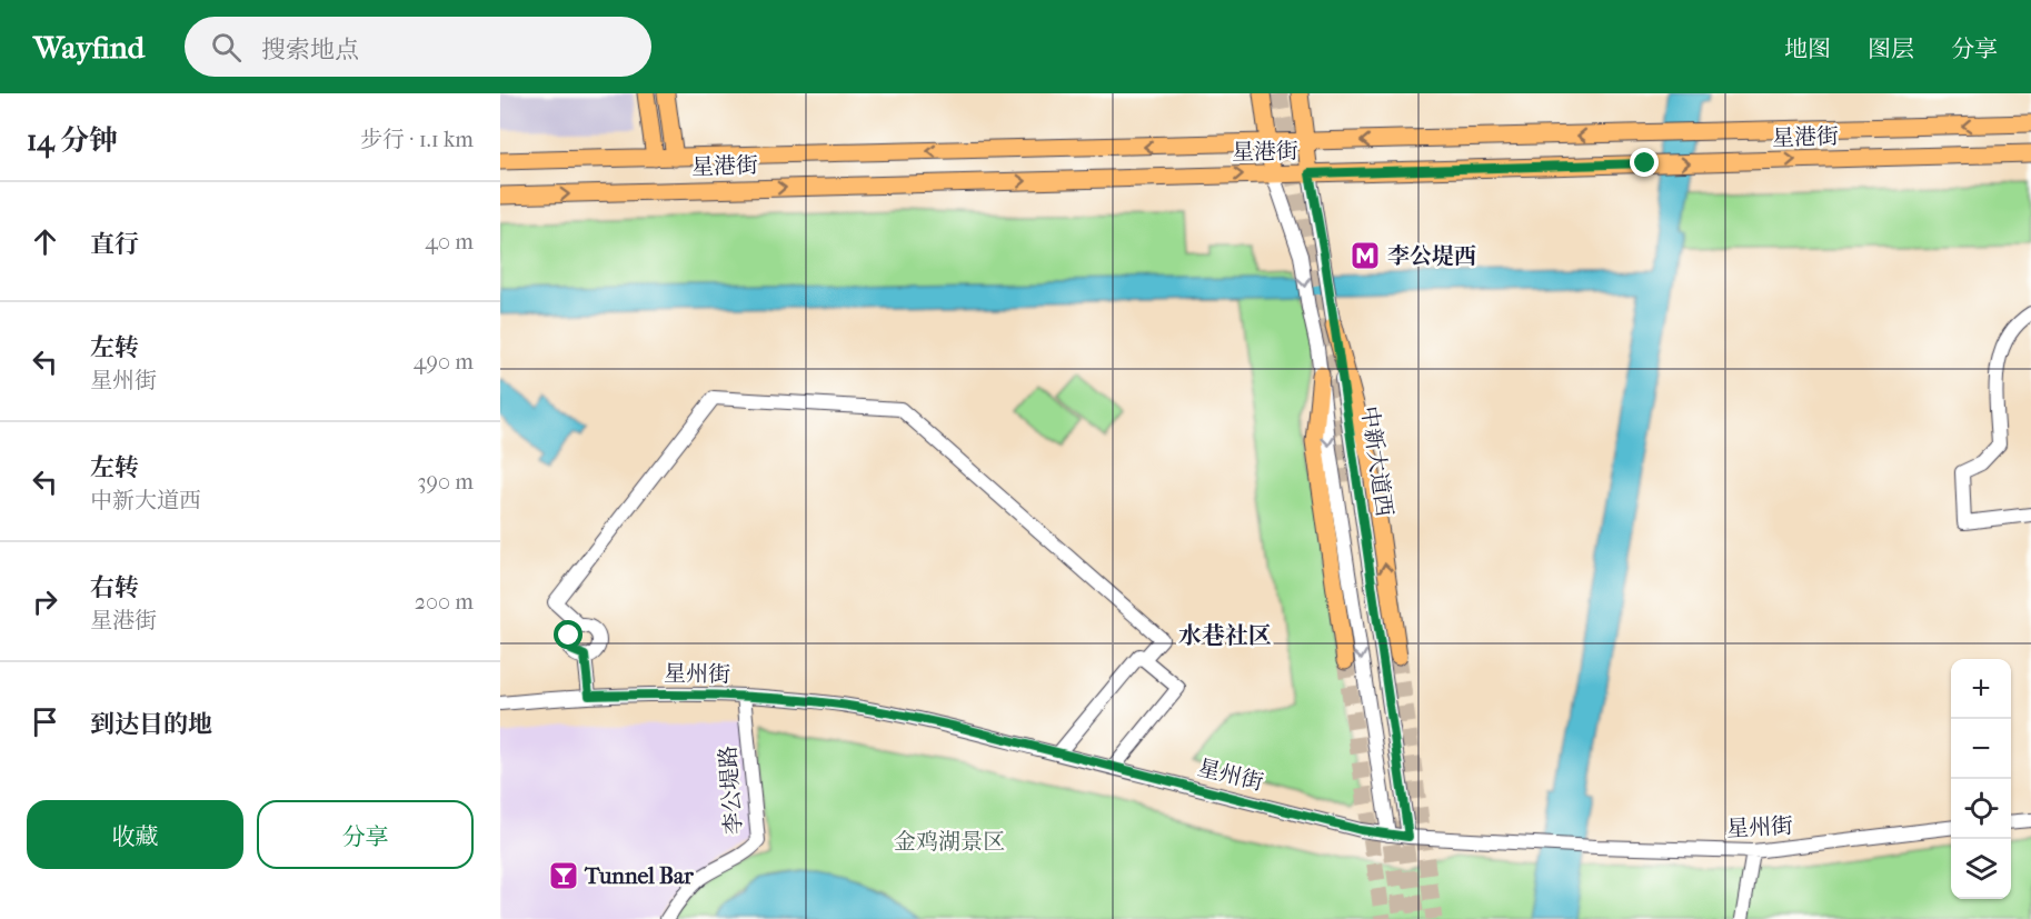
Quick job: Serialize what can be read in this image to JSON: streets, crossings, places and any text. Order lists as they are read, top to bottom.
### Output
{
  "streets": {
    "main road": ["星港街", "中新大道西"],
    "street": ["星州街", "李公堤路"]
  },
  "crossings": [
    ["星港街", "中新大道西"],
    ["中新大道西", "星州街"],
    ["星州街", "李公堤路"]
  ],
  "districts": ["水巷社区"],
  "parks": ["金鸡湖景区"],
  "places": {
    "metro station": ["李公堤西"],
    "bar": ["Tunnel Bar"]
  },
  "page": {
    "header": "Wayfind",
    "search": "搜索地点",
    "nav": ["地图", "图层", "分享"],
    "heading": ["14 分钟", "步行 · 1.1 km"],
    "list": [
      ["直行", "40 m"],
      ["左转", "星州街", "490 m"],
      ["左转", "中新大道西", "390 m"],
      ["右转", "星港街", "200 m"],
      "到达目的地"
    ],
    "map_buttons": ["+", "−"],
    "buttons": ["收藏", "分享"]
  }
}
